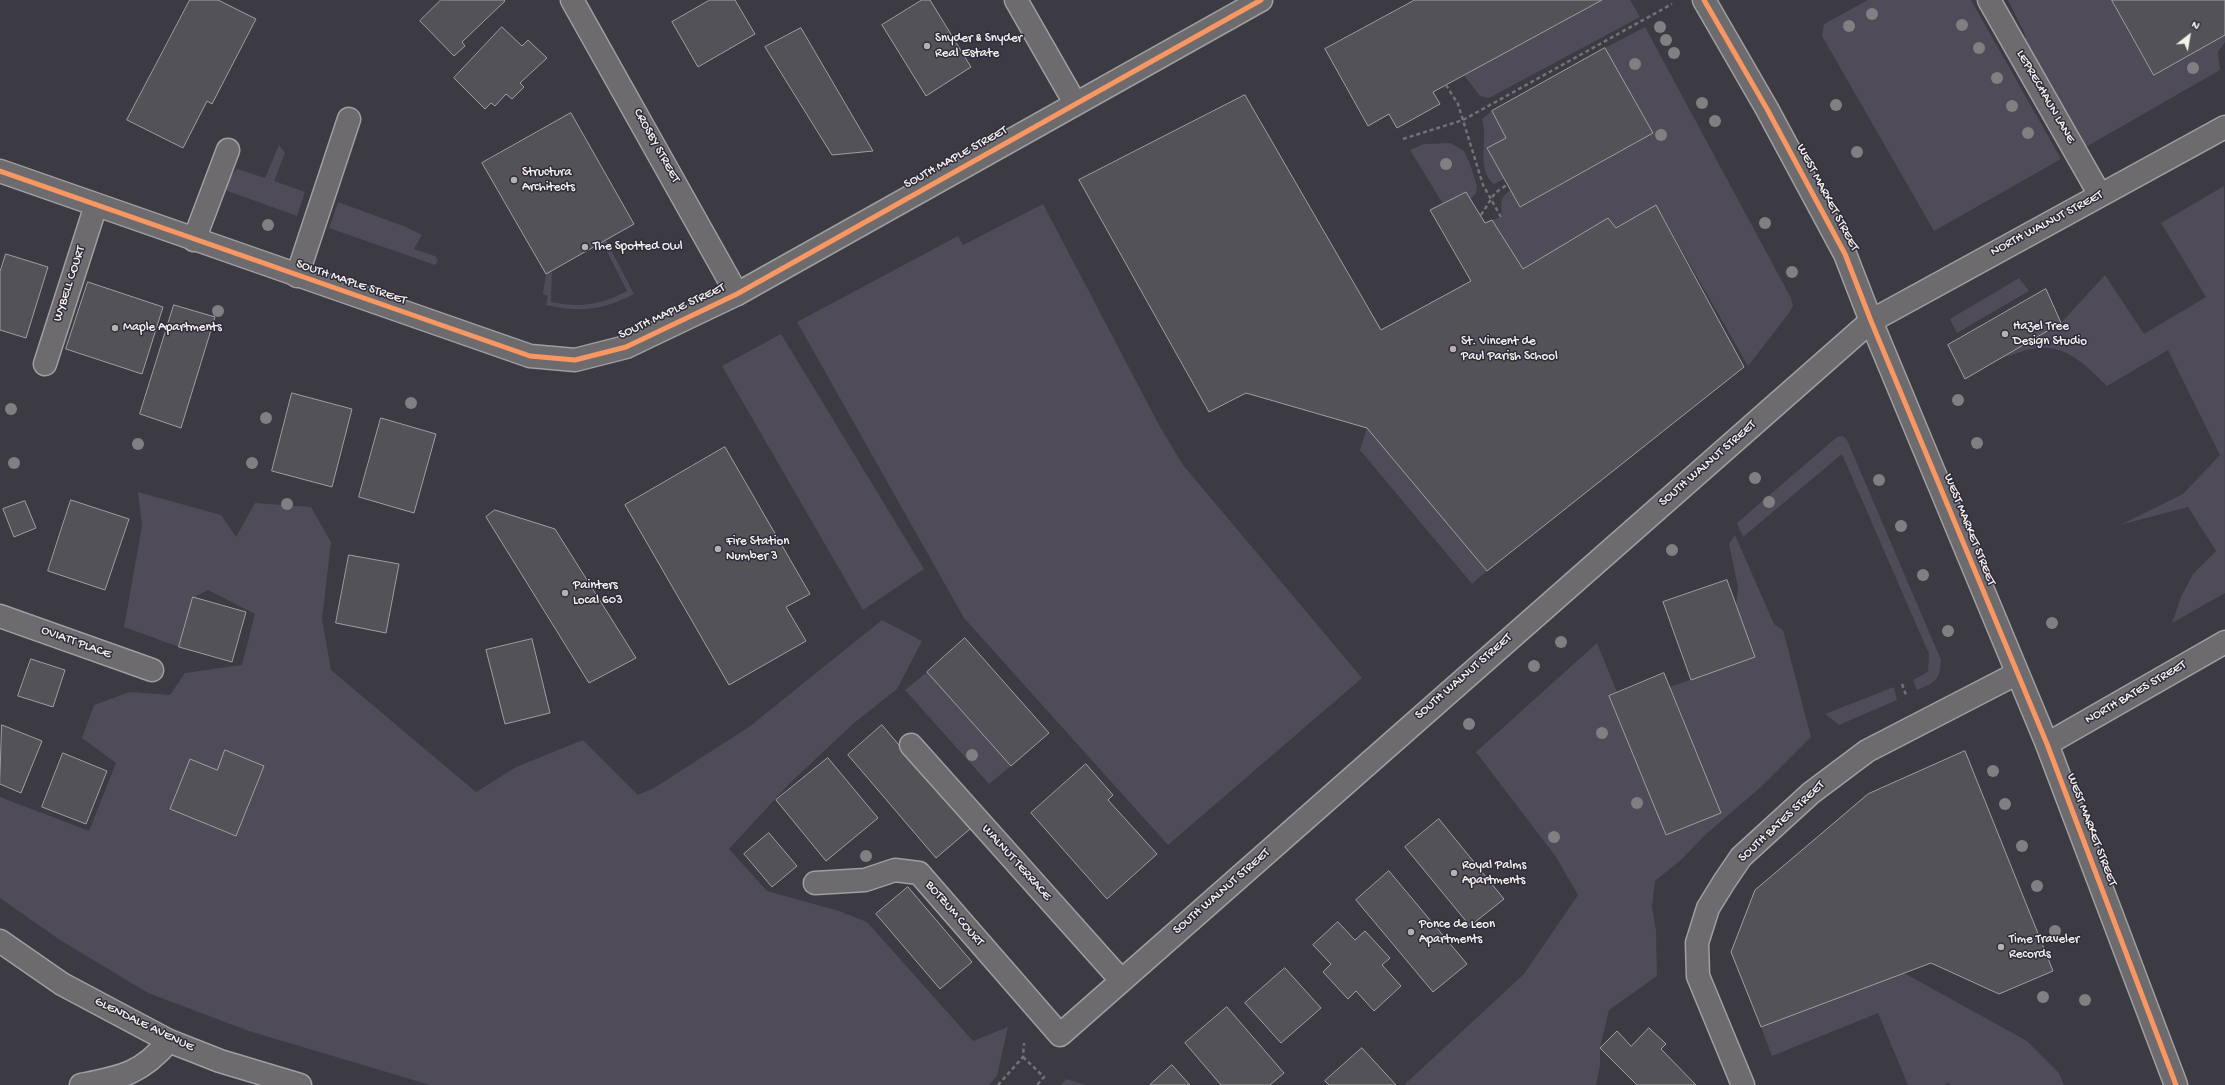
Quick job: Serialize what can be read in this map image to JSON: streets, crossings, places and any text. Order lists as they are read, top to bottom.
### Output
{
  "streets": {
    "street": [
      "LEPRECHAUN LANE",
      "CROSBY STREET",
      "SOUTH MAPLE STREET",
      "WEST MARKET STREET",
      "NORTH WALNUT STREET",
      "WYBELL COURT",
      "SOUTH WALNUT STREET",
      "OVIATT PLACE",
      "NORTH BATES STREET",
      "SOUTH BATES STREET",
      "WALNUT TERRACE",
      "BOTZUM COURT",
      "GLENDALE AVENUE"
    ]
  },
  "crossings": [
    ["LEPRECHAUN LANE", "NORTH WALNUT STREET"],
    ["CROSBY STREET", "SOUTH MAPLE STREET"],
    ["SOUTH MAPLE STREET", "WYBELL COURT"],
    ["WEST MARKET STREET", "NORTH WALNUT STREET"],
    ["WEST MARKET STREET", "SOUTH WALNUT STREET"],
    ["WEST MARKET STREET", "NORTH BATES STREET"],
    ["WEST MARKET STREET", "SOUTH BATES STREET"],
    ["NORTH WALNUT STREET", "SOUTH WALNUT STREET"],
    ["SOUTH WALNUT STREET", "WALNUT TERRACE"],
    ["SOUTH WALNUT STREET", "BOTZUM COURT"]
  ],
  "places": [
    "Snyder & Snyder Real Estate",
    "Structura Architects",
    "The Spotted Owl",
    "Maple Apartments",
    "Hazel Tree Design Studio",
    "St. Vincent de Paul Parish School",
    "Fire Station Number 3",
    "Painters Local 603",
    "Royal Palms Apartments",
    "Ponce de Leon Apartments",
    "Time Traveler Records"
  ],
  "north": "top right"
}
